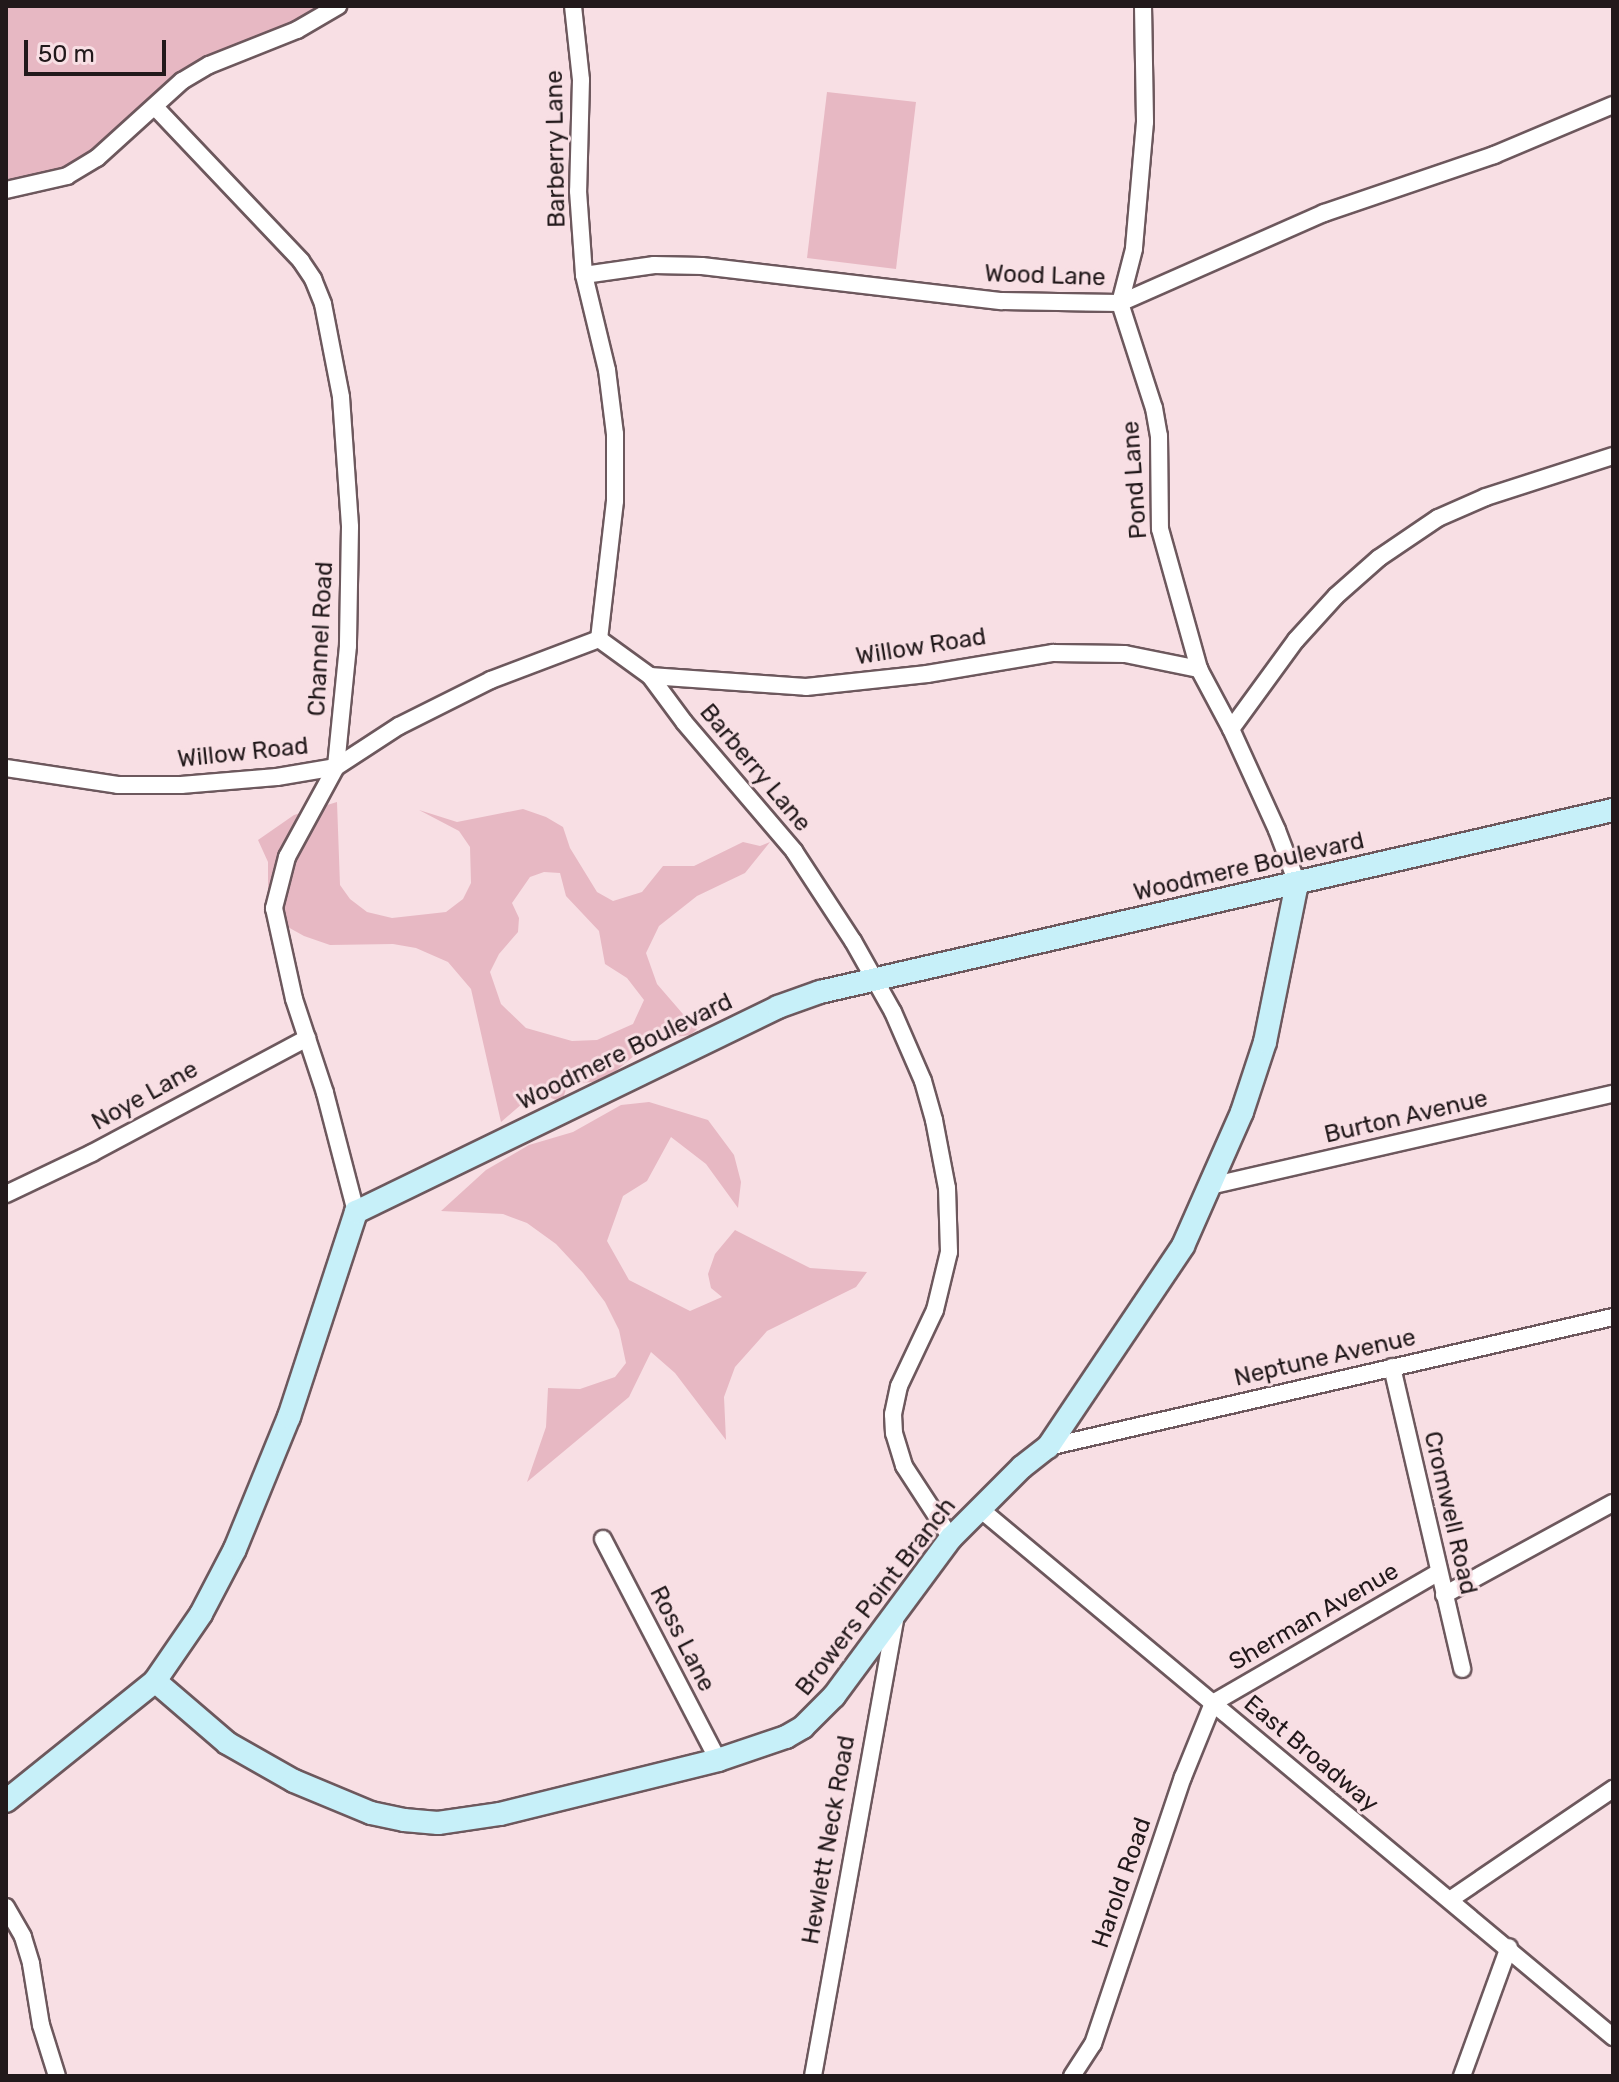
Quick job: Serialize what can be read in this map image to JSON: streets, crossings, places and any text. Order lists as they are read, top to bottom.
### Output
{
  "streets": {
    "street": [
      "Barberry Lane",
      "Wood Lane",
      "Pond Lane",
      "Channel Road",
      "Willow Road",
      "Woodmere Boulevard",
      "Noye Lane",
      "Burton Avenue",
      "Neptune Avenue",
      "Cromwell Road",
      "Browers Point Branch",
      "Sherman Avenue",
      "Ross Lane",
      "East Broadway",
      "Hewlett Neck Road",
      "Harold Road"
    ]
  },
  "crossings": [
    ["Barberry Lane", "Wood Lane"],
    ["Barberry Lane", "Willow Road"],
    ["Barberry Lane", "Woodmere Boulevard"],
    ["Barberry Lane", "Browers Point Branch"],
    ["Wood Lane", "Pond Lane"],
    ["Pond Lane", "Willow Road"],
    ["Pond Lane", "Woodmere Boulevard"],
    ["Pond Lane", "Browers Point Branch"],
    ["Channel Road", "Willow Road"],
    ["Channel Road", "Woodmere Boulevard"],
    ["Channel Road", "Noye Lane"],
    ["Woodmere Boulevard", "Browers Point Branch"],
    ["Burton Avenue", "Browers Point Branch"],
    ["Neptune Avenue", "Cromwell Road"],
    ["Neptune Avenue", "Browers Point Branch"],
    ["Cromwell Road", "Sherman Avenue"],
    ["Browers Point Branch", "Ross Lane"],
    ["Browers Point Branch", "East Broadway"],
    ["Browers Point Branch", "Hewlett Neck Road"],
    ["Sherman Avenue", "East Broadway"],
    ["Sherman Avenue", "Harold Road"],
    ["East Broadway", "Harold Road"]
  ],
  "scale_bar": "50 m"
}
